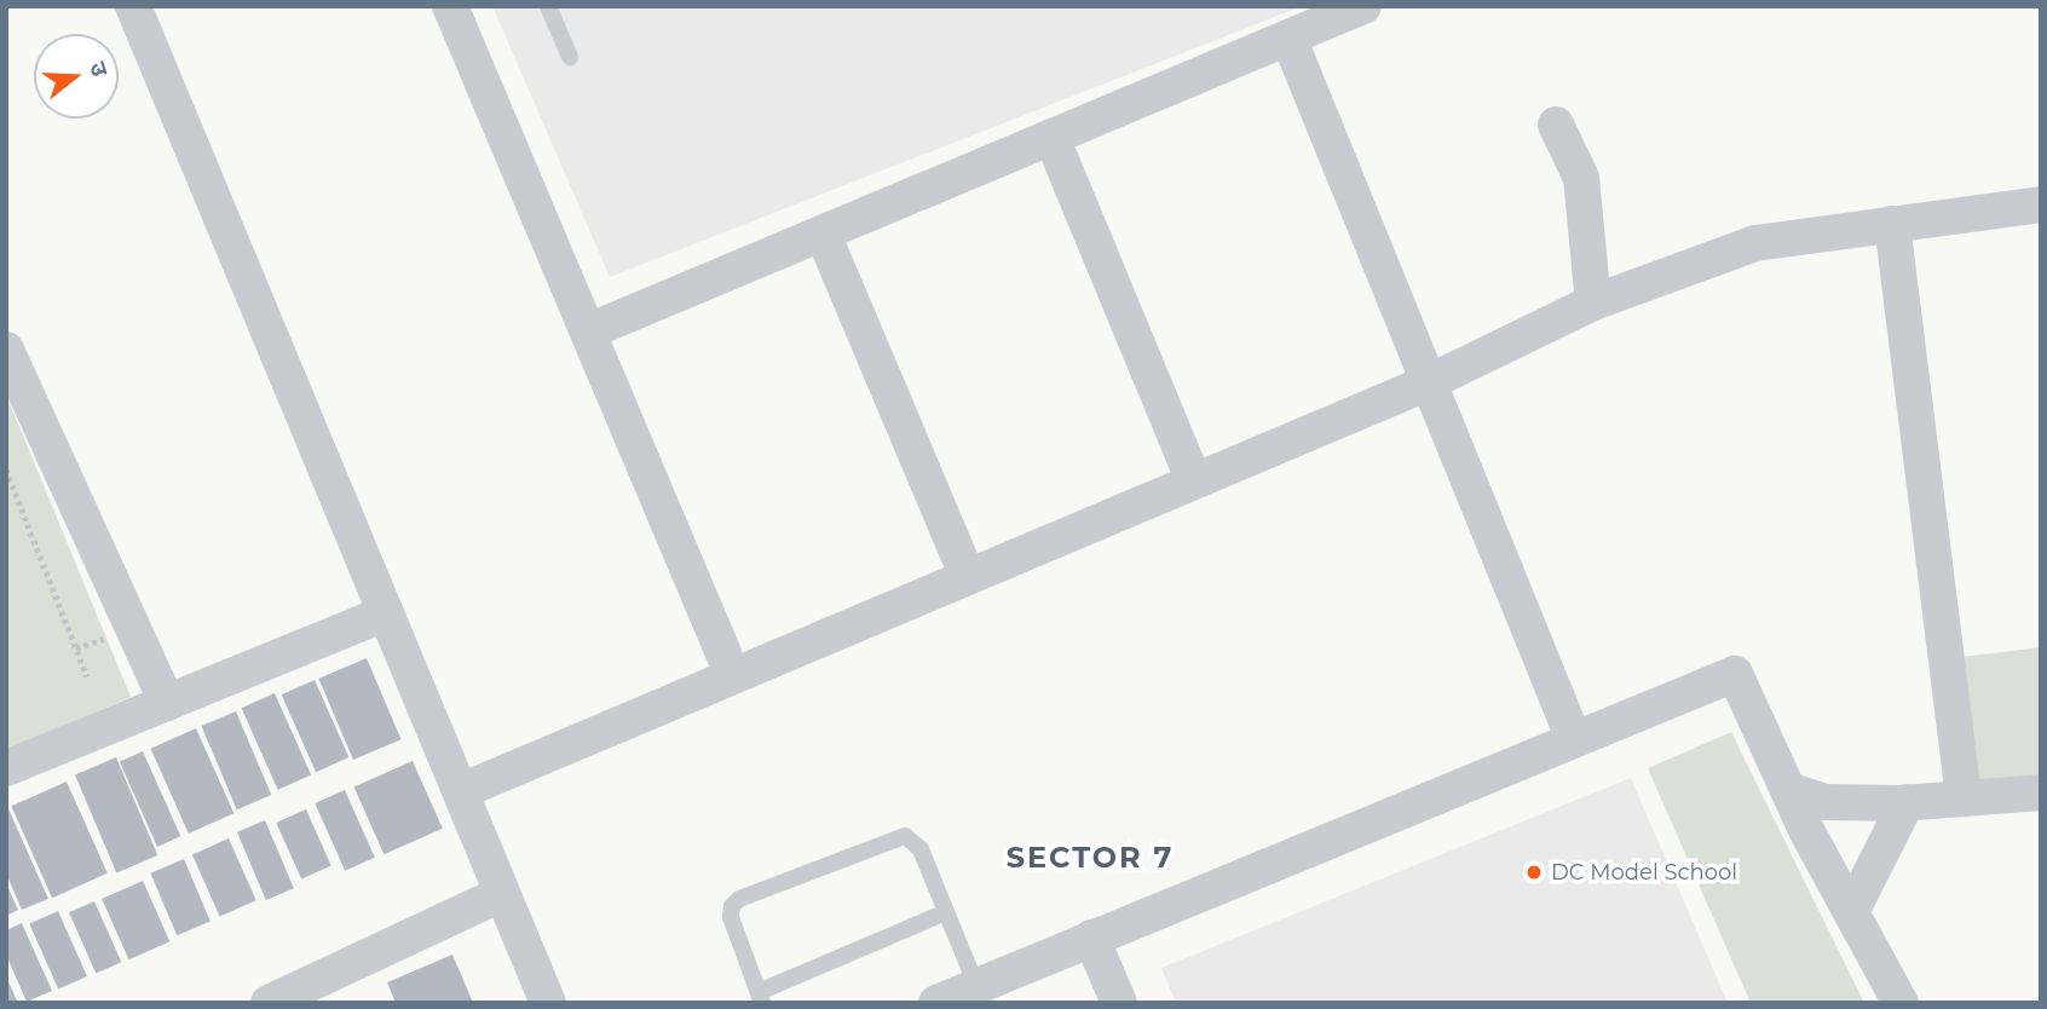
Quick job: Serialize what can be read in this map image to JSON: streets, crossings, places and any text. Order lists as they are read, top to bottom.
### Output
{
  "districts": ["SECTOR 7"],
  "places": ["DC Model School"],
  "north": "right"
}
